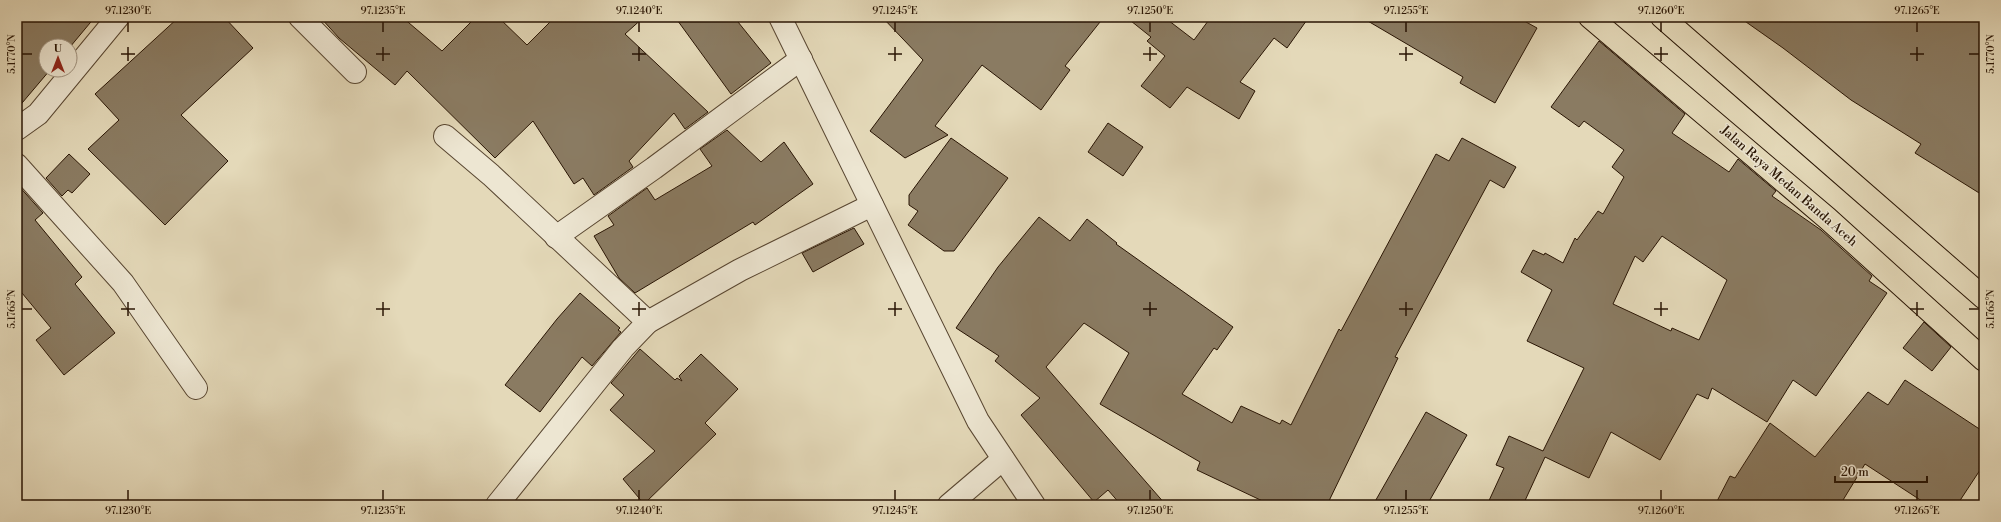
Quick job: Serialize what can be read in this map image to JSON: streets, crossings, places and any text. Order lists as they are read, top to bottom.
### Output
{
  "streets": {
    "highway": ["Jalan Raya Medan Banda Aceh"]
  },
  "scale_bar": "20 m",
  "north": "top",
  "coordinates": [
    "97.1230°E",
    "97.1235°E",
    "97.1240°E",
    "97.1245°E",
    "97.1250°E",
    "97.1255°E",
    "97.1260°E",
    "97.1265°E",
    "5.1770°N",
    "5.1765°N"
  ]
}
